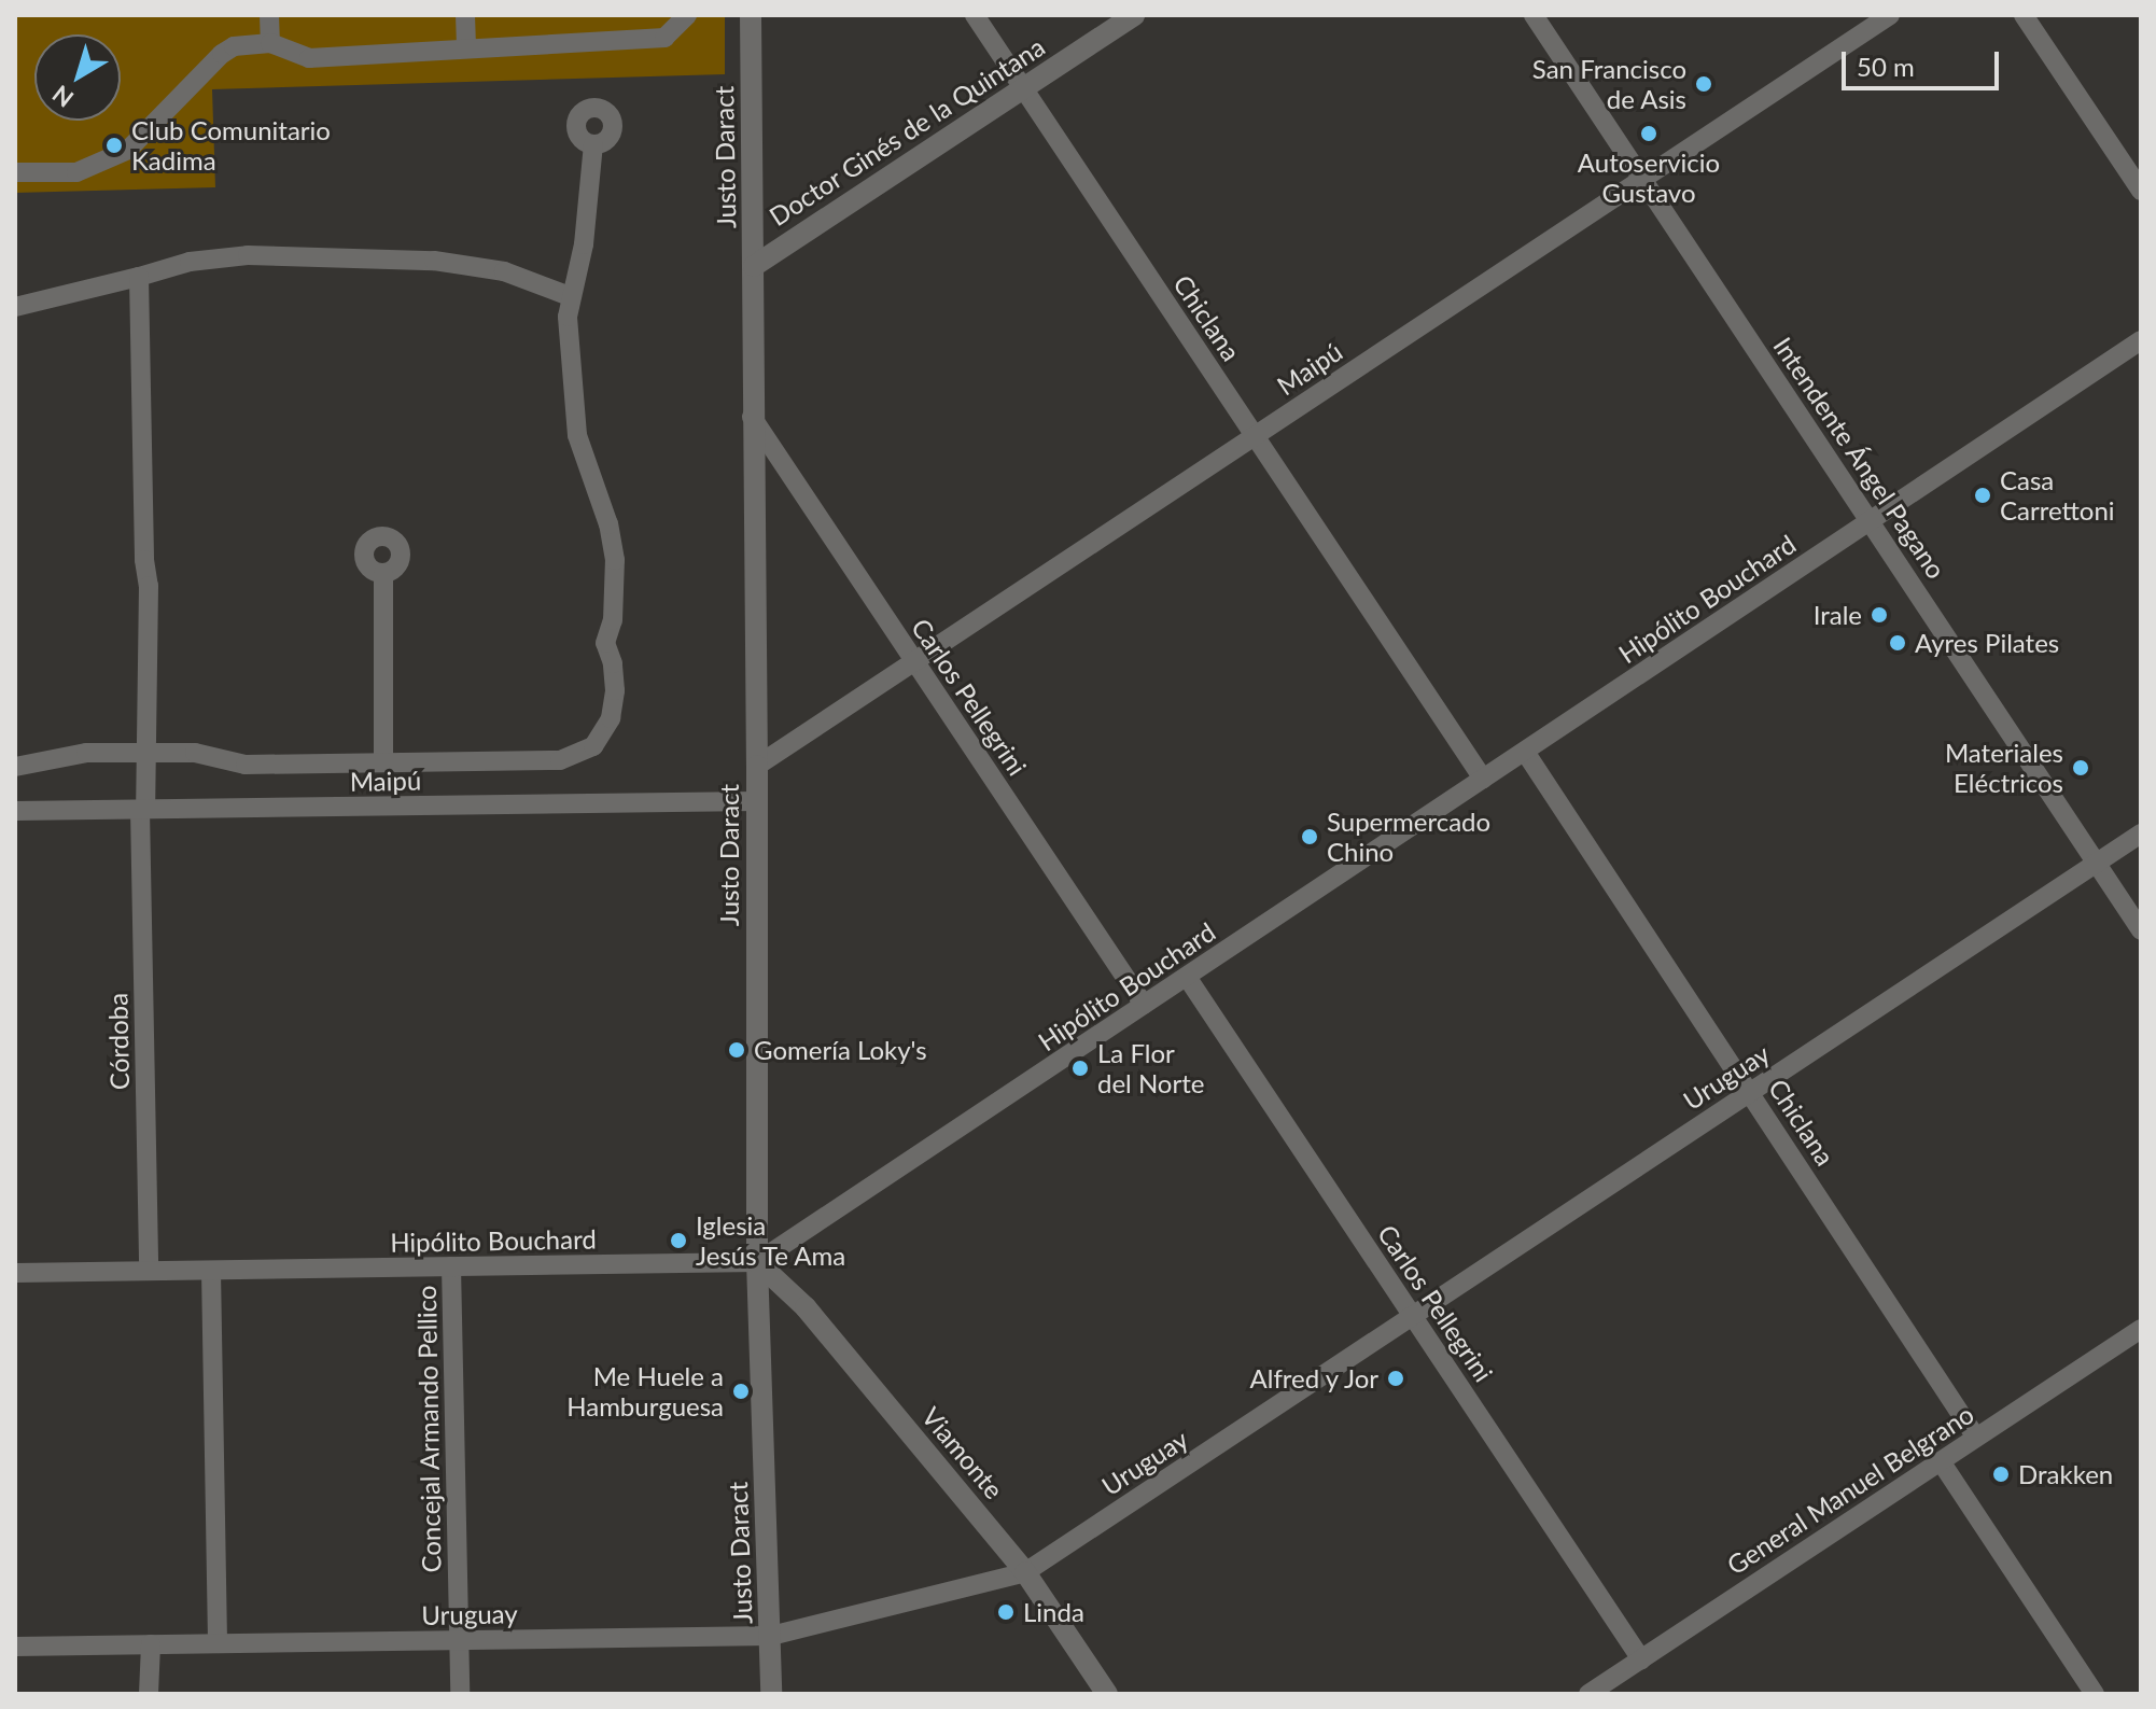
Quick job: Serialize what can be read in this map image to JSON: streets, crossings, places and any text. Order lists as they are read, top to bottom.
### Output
{
  "streets": {
    "street": [
      "Doctor Ginés de la Quintana",
      "Justo Daract",
      "Chiclana",
      "Maipú",
      "Intendente Ángel Pagano",
      "Hipólito Bouchard",
      "Carlos Pellegrini",
      "Córdoba",
      "Uruguay",
      "Concejal Armando Pellico",
      "Viamonte",
      "General Manuel Belgrano"
    ]
  },
  "crossings": [
    ["Doctor Ginés de la Quintana", "Justo Daract"],
    ["Doctor Ginés de la Quintana", "Chiclana"],
    ["Justo Daract", "Maipú"],
    ["Justo Daract", "Hipólito Bouchard"],
    ["Justo Daract", "Carlos Pellegrini"],
    ["Justo Daract", "Uruguay"],
    ["Justo Daract", "Viamonte"],
    ["Chiclana", "Maipú"],
    ["Chiclana", "Hipólito Bouchard"],
    ["Chiclana", "Uruguay"],
    ["Chiclana", "General Manuel Belgrano"],
    ["Maipú", "Intendente Ángel Pagano"],
    ["Maipú", "Carlos Pellegrini"],
    ["Maipú", "Córdoba"],
    ["Intendente Ángel Pagano", "Hipólito Bouchard"],
    ["Intendente Ángel Pagano", "Uruguay"],
    ["Hipólito Bouchard", "Carlos Pellegrini"],
    ["Hipólito Bouchard", "Córdoba"],
    ["Hipólito Bouchard", "Concejal Armando Pellico"],
    ["Hipólito Bouchard", "Viamonte"],
    ["Carlos Pellegrini", "Uruguay"],
    ["Carlos Pellegrini", "General Manuel Belgrano"],
    ["Uruguay", "Concejal Armando Pellico"],
    ["Uruguay", "Viamonte"]
  ],
  "places": [
    "San Francisco de Asis",
    "Autoservicio Gustavo",
    "Club Comunitario Kadima",
    "Casa Carrettoni",
    "Irale",
    "Ayres Pilates",
    "Materiales Eléctricos",
    "Supermercado Chino",
    "Gomería Loky's",
    "La Flor del Norte",
    "Iglesia Jesús Te Ama",
    "Alfred y Jor",
    "Me Huele a Hamburguesa",
    "Drakken",
    "Linda"
  ],
  "scale_bar": "50 m",
  "north": "bottom left"
}
